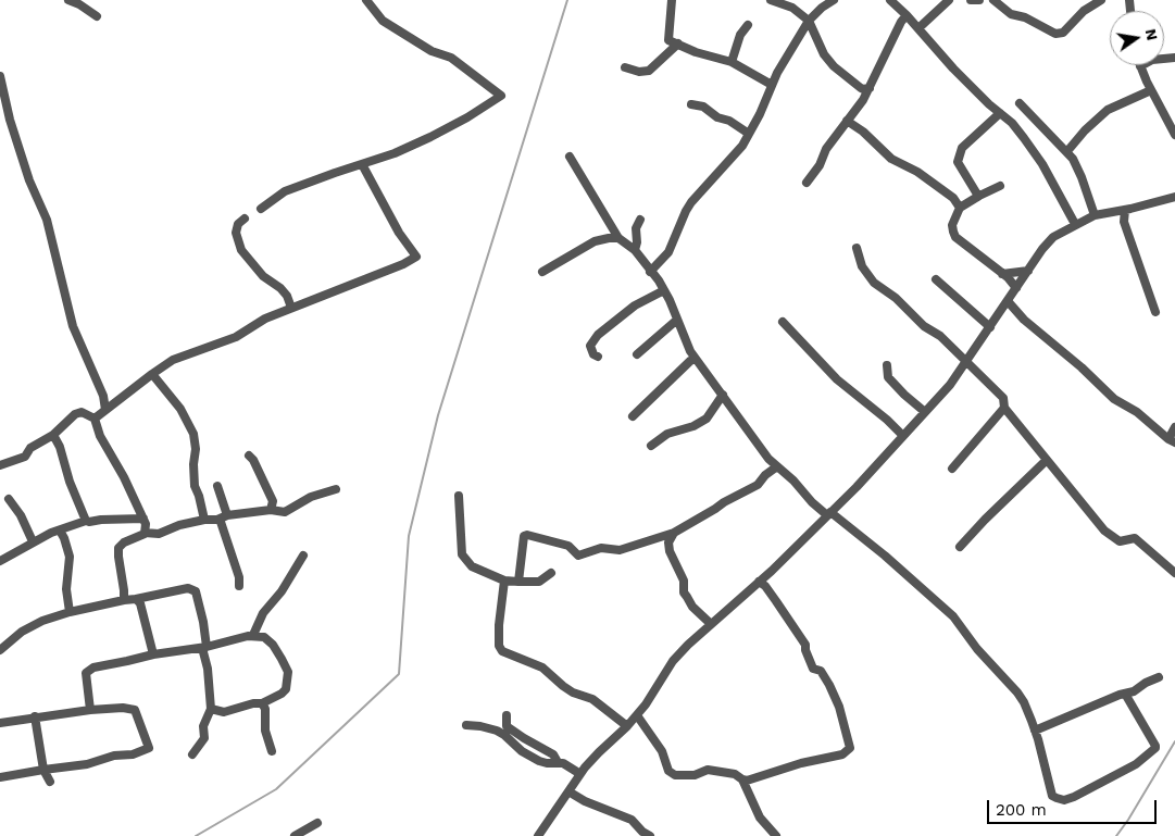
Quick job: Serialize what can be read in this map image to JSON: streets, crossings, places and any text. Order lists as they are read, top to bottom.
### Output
{
  "scale_bar": "200 m",
  "north": "right"
}
